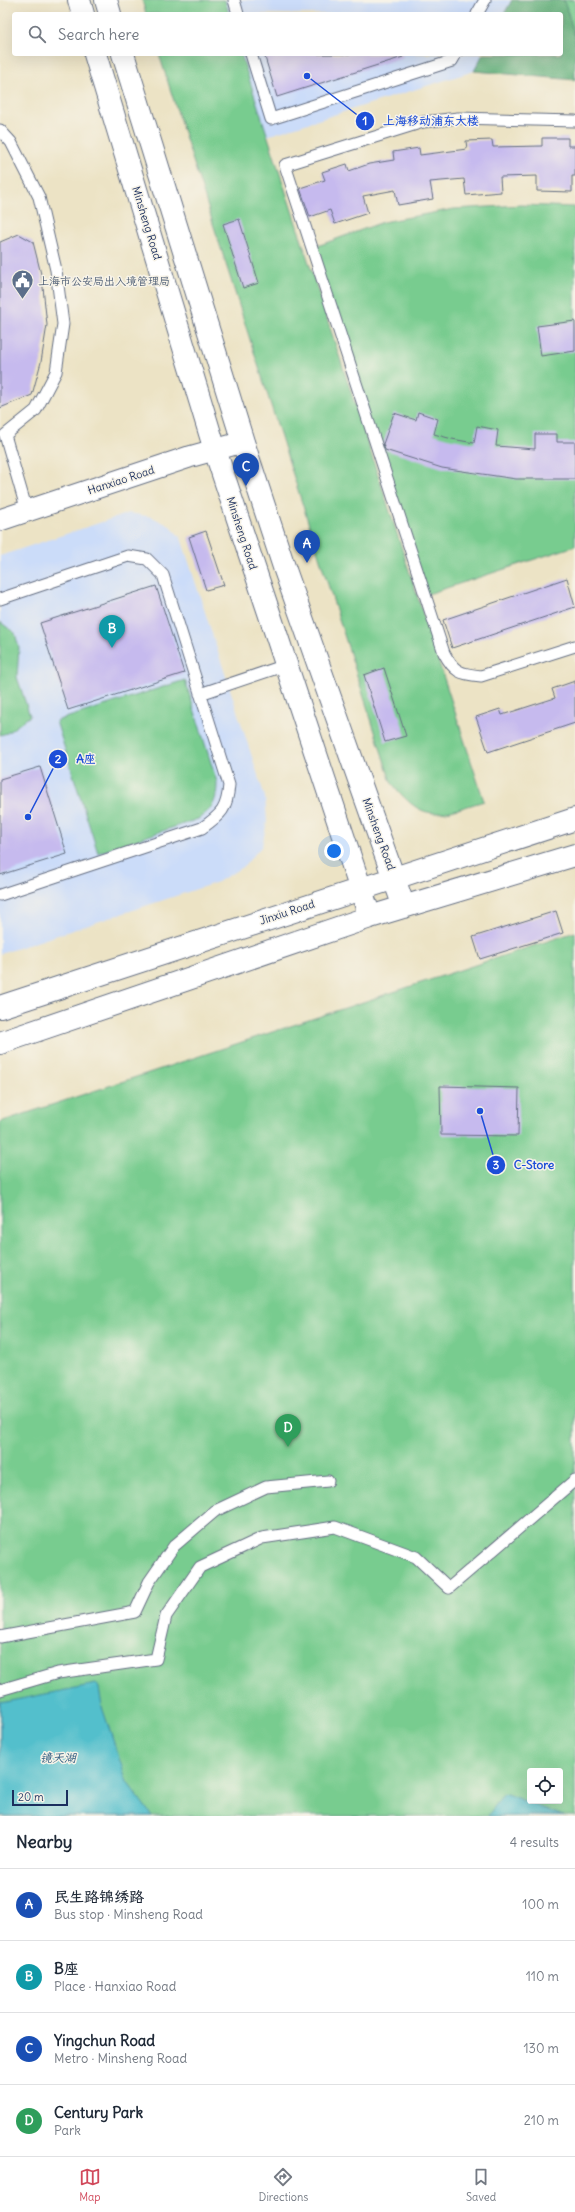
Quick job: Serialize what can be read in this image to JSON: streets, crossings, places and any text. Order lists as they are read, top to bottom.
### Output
{
  "streets": {
    "main road": ["Minsheng Road", "Jinxiu Road"],
    "street": ["Hanxiao Road"]
  },
  "crossings": [
    ["Minsheng Road", "Hanxiao Road"],
    ["Minsheng Road", "Jinxiu Road"]
  ],
  "water": ["镜天湖"],
  "places": {
    "other": ["上海移动浦东大楼", "A座", "C-Store"],
    "public building": ["上海市公安局出入境管理局"]
  },
  "scale_bar": "20 m",
  "page": {
    "search": "Search here",
    "pins": [
      "C",
      "A",
      "B",
      "D"
    ],
    "scale": "20 m",
    "heading": ["Nearby", "4 results"],
    "list": [
      {
        "mark": "A",
        "name": "民生路锦绣路",
        "note": "Bus stop · Minsheng Road",
        "value": "100 m"
      },
      {
        "mark": "B",
        "name": "B座",
        "note": "Place · Hanxiao Road",
        "value": "110 m"
      },
      {
        "mark": "C",
        "name": "Yingchun Road",
        "note": "Metro · Minsheng Road",
        "value": "130 m"
      },
      {
        "mark": "D",
        "name": "Century Park",
        "note": "Park",
        "value": "210 m"
      }
    ],
    "nav": ["Map", "Directions", "Saved"]
  }
}
